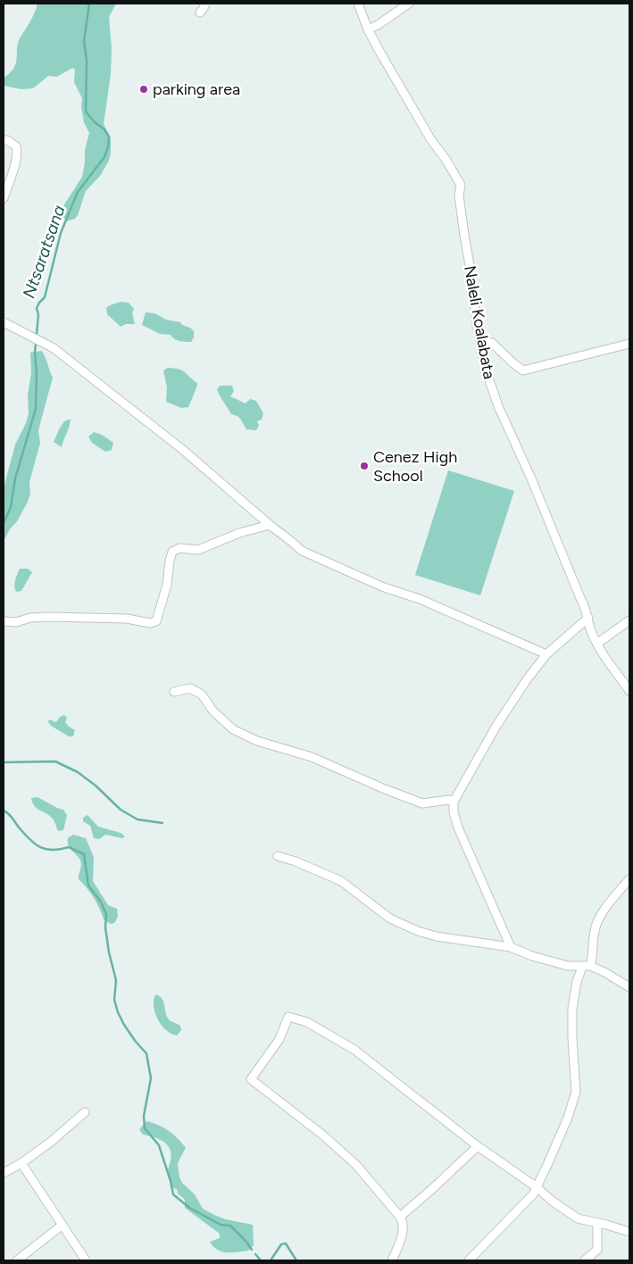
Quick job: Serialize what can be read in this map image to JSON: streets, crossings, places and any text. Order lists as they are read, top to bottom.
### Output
{
  "streets": {
    "street": ["Naleli Koalabata"]
  },
  "water": ["Ntsaratsana"],
  "places": ["parking area", "Cenez High School"]
}
